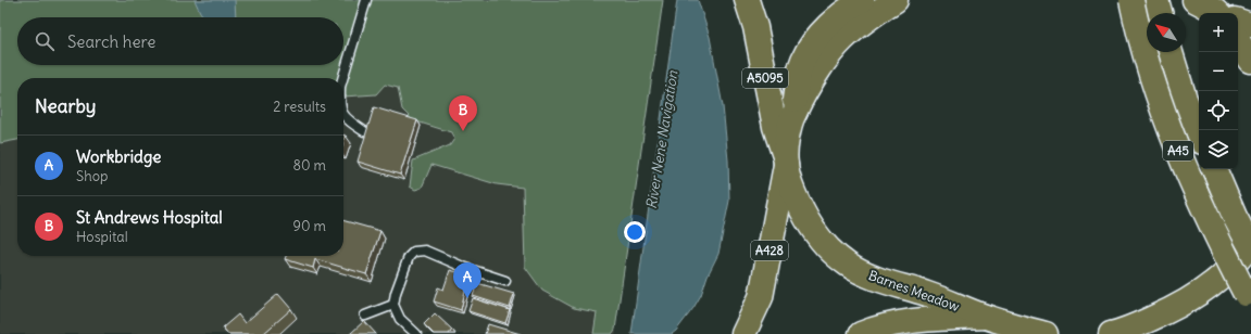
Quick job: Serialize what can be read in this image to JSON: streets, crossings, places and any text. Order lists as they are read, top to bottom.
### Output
{
  "streets": {
    "main road": [
      "A5095",
      "A45",
      "A428",
      "Barnes Meadow"
    ]
  },
  "crossings": [
    ["A5095", "A428"],
    ["A5095", "Barnes Meadow"],
    ["A428", "Barnes Meadow"]
  ],
  "water": ["River Nene Navigation"],
  "north": "top left",
  "page": {
    "map_buttons": ["+", "−"],
    "search": "Search here",
    "heading": ["Nearby", "2 results"],
    "pins": ["B", "A"],
    "list": [
      {
        "mark": "A",
        "name": "Workbridge",
        "note": "Shop",
        "value": "80 m"
      },
      {
        "mark": "B",
        "name": "St Andrews Hospital",
        "note": "Hospital",
        "value": "90 m"
      }
    ]
  }
}
